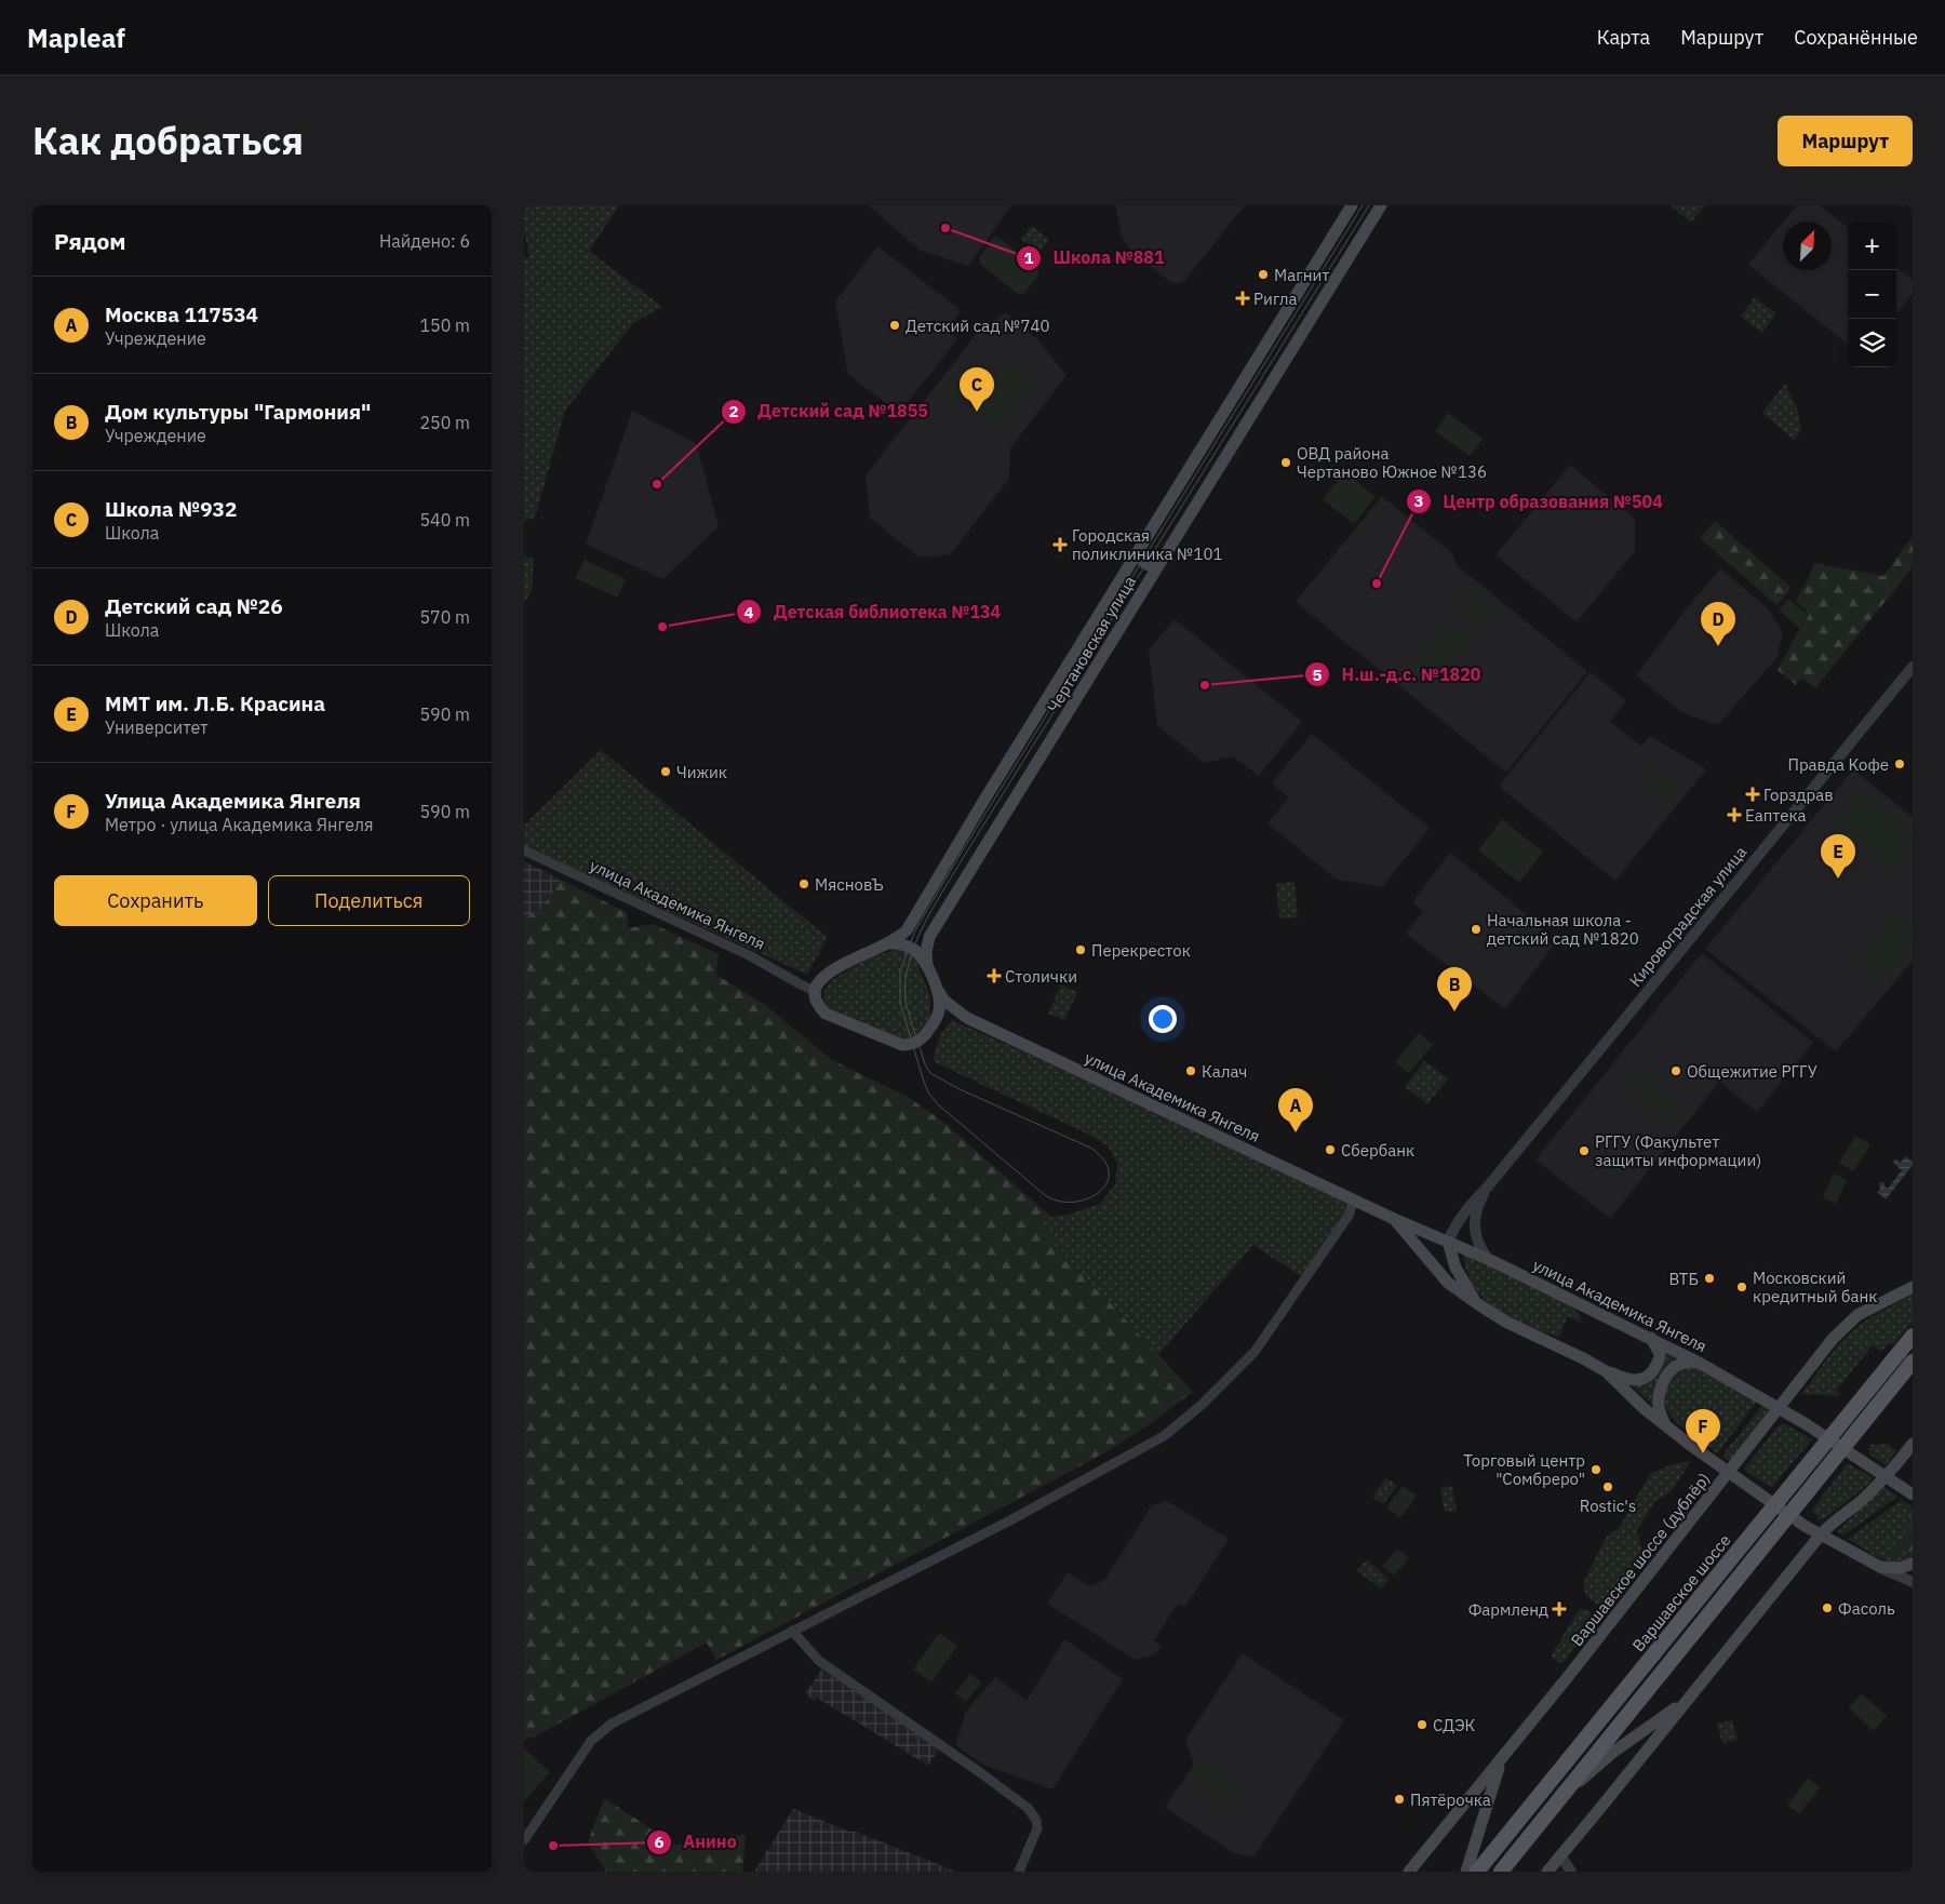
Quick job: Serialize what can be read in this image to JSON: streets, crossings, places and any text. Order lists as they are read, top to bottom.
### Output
{
  "streets": {
    "main road": [
      "Чертановская улица",
      "улица Академика Янгеля",
      "Варшавское шоссе (дублёр)",
      "Варшавское шоссе"
    ],
    "street": ["Кировоградская улица"]
  },
  "crossings": [
    ["Чертановская улица", "улица Академика Янгеля"],
    ["улица Академика Янгеля", "Кировоградская улица"],
    ["улица Академика Янгеля", "Варшавское шоссе (дублёр)"]
  ],
  "places": {
    "other": [
      "Школа №881",
      "Магнит",
      "Детский сад №740",
      "ОВД района Чертаново Южное №136",
      "Детский сад №1855",
      "Центр образования №504",
      "Детская библиотека №134",
      "Н.ш.-д.с. №1820",
      "Правда Кофе",
      "Чижик",
      "МясновЪ",
      "Начальная школа - детский сад №1820",
      "Перекресток",
      "Калач",
      "Общежитие РГГУ",
      "Сбербанк",
      "РГГУ (Факультет защиты информации)",
      "ВТБ",
      "Московский кредитный банк",
      "Торговый центр \"Сомбреро\"",
      "Rostic's",
      "Фасоль",
      "СДЭК",
      "Пятёрочка",
      "Анино"
    ],
    "health": [
      "Ригла",
      "Городская поликлиника №101",
      "Горздрав",
      "Еаптека",
      "Столички",
      "Фармленд"
    ]
  },
  "north": "top right",
  "page": {
    "header": "Mapleaf",
    "nav": ["Карта", "Маршрут", "Сохранённые"],
    "title": "Как добраться",
    "buttons": [
      "Маршрут",
      ["Сохранить", "Поделиться"]
    ],
    "heading": ["Рядом", "Найдено: 6"],
    "map_buttons": ["+", "−"],
    "list": [
      {
        "mark": "A",
        "name": "Москва 117534",
        "note": "Учреждение",
        "value": "150 m"
      },
      {
        "mark": "B",
        "name": "Дом культуры \"Гармония\"",
        "note": "Учреждение",
        "value": "250 m"
      },
      {
        "mark": "C",
        "name": "Школа №932",
        "note": "Школа",
        "value": "540 m"
      },
      {
        "mark": "D",
        "name": "Детский сад №26",
        "note": "Школа",
        "value": "570 m"
      },
      {
        "mark": "E",
        "name": "ММТ им. Л.Б. Красина",
        "note": "Университет",
        "value": "590 m"
      },
      {
        "mark": "F",
        "name": "Улица Академика Янгеля",
        "note": "Метро · улица Академика Янгеля",
        "value": "590 m"
      }
    ],
    "pins": [
      "C",
      "D",
      "E",
      "B",
      "A",
      "F"
    ]
  }
}
